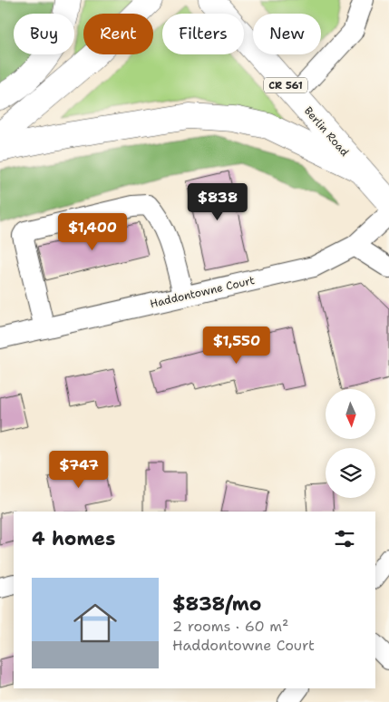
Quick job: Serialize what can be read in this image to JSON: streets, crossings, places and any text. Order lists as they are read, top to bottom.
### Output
{
  "streets": {
    "main road": ["CR 561", "Berlin Road"],
    "street": ["Haddontowne Court"]
  },
  "north": "bottom",
  "page": {
    "chip": [
      "Buy",
      "Rent",
      "Filters",
      "New"
    ],
    "price": [
      "$838",
      "$1,400",
      "$1,550",
      "$747"
    ],
    "heading": "4 homes",
    "list": [
      {
        "name": "$838/mo",
        "note": "2 rooms · 60 m² · Haddontowne Court"
      }
    ]
  }
}
